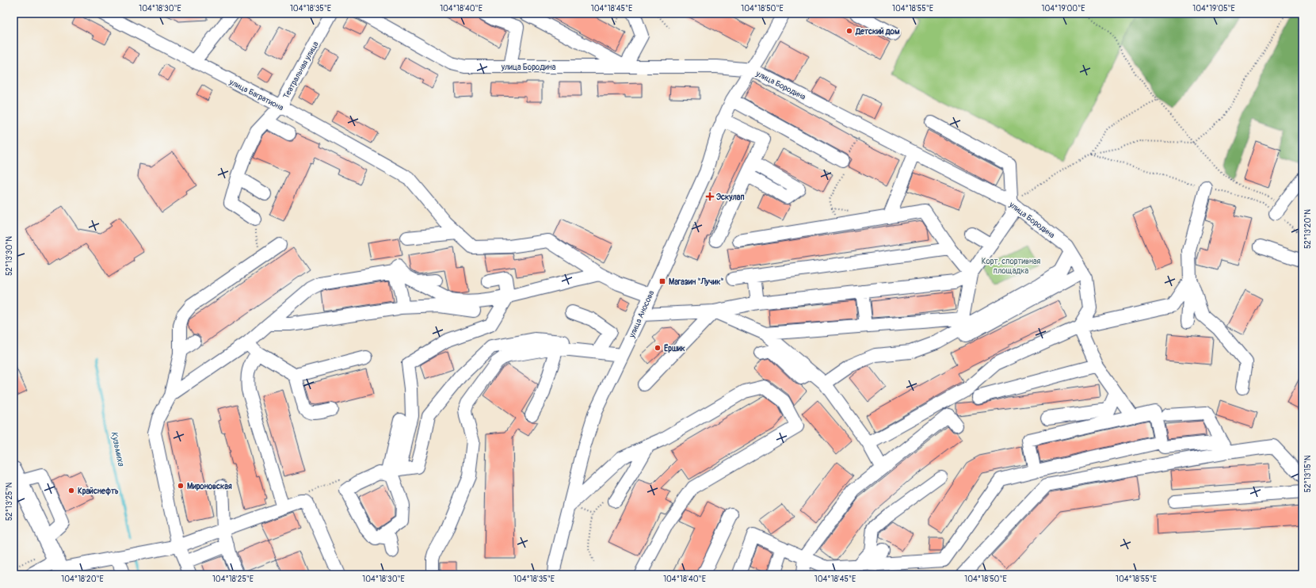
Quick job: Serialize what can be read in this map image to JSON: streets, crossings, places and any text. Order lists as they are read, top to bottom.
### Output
{
  "streets": {
    "street": [
      "улица Бородина",
      "Театральная улица",
      "улица Багратиона",
      "улица Аносова"
    ]
  },
  "crossings": [
    ["улица Бородина", "улица Аносова"],
    ["Театральная улица", "улица Багратиона"]
  ],
  "water": ["Кузьмиха"],
  "parks": ["Корт, спортивная площадка"],
  "places": {
    "other": [
      "Детский дом",
      "Ёршик",
      "Мироновская",
      "Крайснефть"
    ],
    "health": ["Эскулап"],
    "transit": ["Магазин \"Лучик\""]
  },
  "coordinates": [
    "104°18'30\"E",
    "104°18'35\"E",
    "104°18'40\"E",
    "104°18'45\"E",
    "104°18'50\"E",
    "104°18'55\"E",
    "104°19'00\"E",
    "104°19'05\"E",
    "52°13'20\"N",
    "52°13'30\"N",
    "52°13'15\"N",
    "52°13'25\"N",
    "104°18'20\"E",
    "104°18'25\"E"
  ]
}
